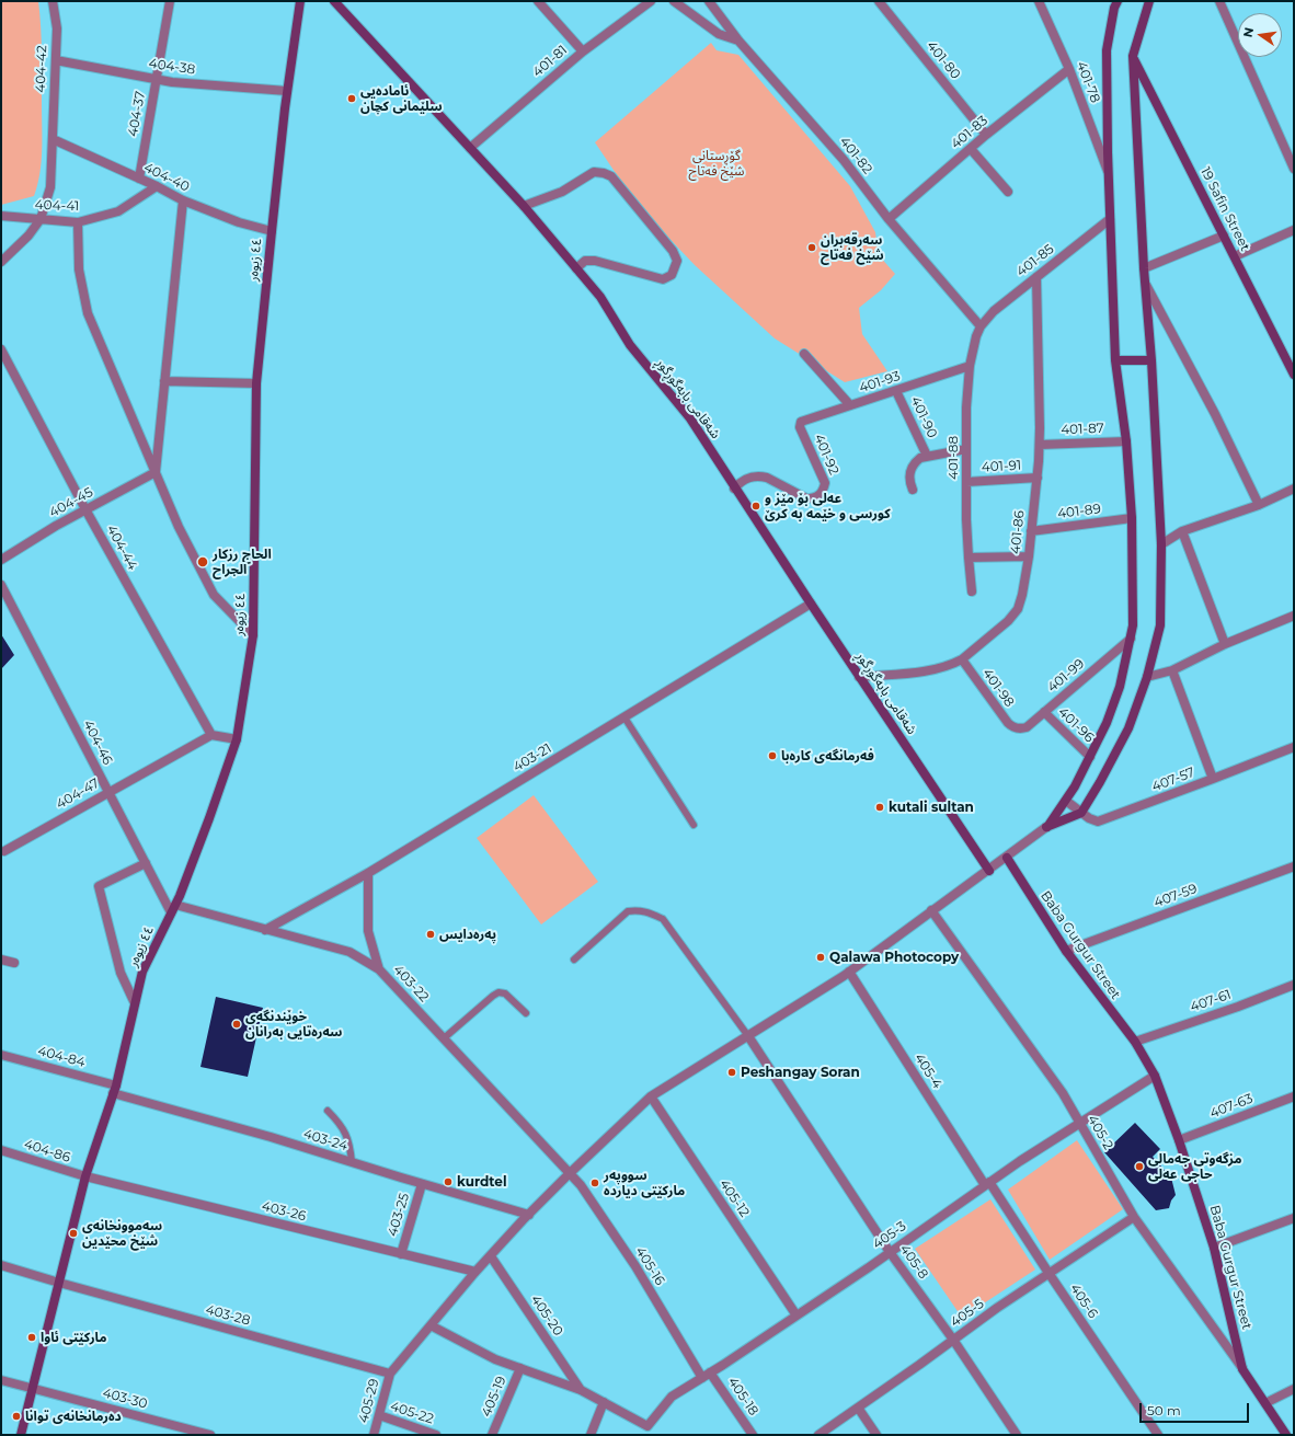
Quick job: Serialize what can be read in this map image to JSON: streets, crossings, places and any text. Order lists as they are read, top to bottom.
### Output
{
  "streets": {
    "street": [
      "401-80",
      "401-81",
      "404-38",
      "404-42",
      "401-78",
      "404-37",
      "401-83",
      "401-82",
      "404-40",
      "404-41",
      "19 Safin Street",
      "٤٤ زیوەر",
      "401-85",
      "401-93",
      "شەقامی بابەگوڕگوڕ",
      "401-90",
      "401-87",
      "401-92",
      "401-88",
      "401-91",
      "404-45",
      "401-89",
      "401-86",
      "404-44",
      "401-99",
      "401-98",
      "401-96",
      "404-46",
      "403-21",
      "407-57",
      "404-47",
      "407-59",
      "Baba Gurgur Street",
      "403-22",
      "407-61",
      "404-84",
      "405-4",
      "407-63",
      "405-2",
      "403-24",
      "404-86",
      "405-12",
      "403-26",
      "403-25",
      "405-3",
      "405-8",
      "405-16",
      "405-6",
      "405-5",
      "403-28",
      "405-20",
      "405-19",
      "405-18",
      "403-30",
      "405-29",
      "405-22"
    ]
  },
  "crossings": [
    ["401-80", "401-83"],
    ["401-81", "شەقامی بابەگوڕگوڕ"],
    ["404-38", "404-42"],
    ["404-38", "404-37"],
    ["404-38", "٤٤ زیوەر"],
    ["404-42", "404-40"],
    ["404-42", "404-41"],
    ["401-78", "401-83"],
    ["404-37", "404-40"],
    ["401-83", "401-82"],
    ["401-82", "401-85"],
    ["401-82", "401-88"],
    ["404-40", "404-41"],
    ["404-40", "٤٤ زیوەر"],
    ["٤٤ زیوەر", "404-46"],
    ["٤٤ زیوەر", "403-22"],
    ["٤٤ زیوەر", "404-84"],
    ["٤٤ زیوەر", "403-24"],
    ["٤٤ زیوەر", "404-86"],
    ["٤٤ زیوەر", "403-26"],
    ["٤٤ زیوەر", "403-28"],
    ["٤٤ زیوەر", "403-30"],
    ["401-85", "401-88"],
    ["401-85", "401-86"],
    ["401-93", "401-90"],
    ["401-93", "401-92"],
    ["401-93", "401-88"],
    ["شەقامی بابەگوڕگوڕ", "401-92"],
    ["شەقامی بابەگوڕگوڕ", "401-86"],
    ["شەقامی بابەگوڕگوڕ", "403-21"],
    ["401-87", "401-86"],
    ["401-88", "401-91"],
    ["401-91", "401-86"],
    ["404-45", "404-44"],
    ["401-89", "401-86"],
    ["401-86", "401-98"],
    ["404-44", "404-47"],
    ["401-99", "401-98"],
    ["401-99", "401-96"],
    ["404-46", "404-47"],
    ["404-46", "403-22"],
    ["403-21", "403-22"],
    ["407-59", "Baba Gurgur Street"],
    ["Baba Gurgur Street", "407-61"],
    ["Baba Gurgur Street", "407-63"],
    ["Baba Gurgur Street", "405-2"],
    ["Baba Gurgur Street", "405-3"],
    ["403-22", "405-16"],
    ["404-84", "403-24"],
    ["405-4", "405-3"],
    ["405-4", "405-6"],
    ["405-2", "405-3"],
    ["405-2", "405-5"],
    ["403-24", "403-25"],
    ["404-86", "403-26"],
    ["405-12", "405-3"],
    ["403-26", "403-25"],
    ["405-3", "405-8"],
    ["405-3", "405-16"],
    ["405-3", "405-6"],
    ["405-3", "405-18"],
    ["405-8", "405-5"],
    ["405-6", "405-5"],
    ["403-28", "405-29"],
    ["405-29", "405-22"]
  ],
  "parks": ["گۆڕستانی شێخ فەتاح"],
  "places": [
    "ئامادەیی سلێمانی کچان",
    "سەرقەبران شێخ فەتاح",
    "عەلی بۆ مێز و کورسی و خێمە بە کرێ",
    "الحاج رزكار الجراح",
    "فەرمانگەی کارەبا",
    "kutali sultan",
    "پەرەدایس",
    "Qalawa Photocopy",
    "خوێندنگەی سەرەتایی بەرانان",
    "Peshangay Soran",
    "مزگەوتی جەمالی حاجی عەلی",
    "kurdtel",
    "سووپەر مارکێتی دیاردە",
    "سەموونخانەی شێخ محێدین",
    "مارکێتی ئاوا",
    "دەرمانخانەی توانا"
  ],
  "scale_bar": "50 m",
  "north": "left"
}
